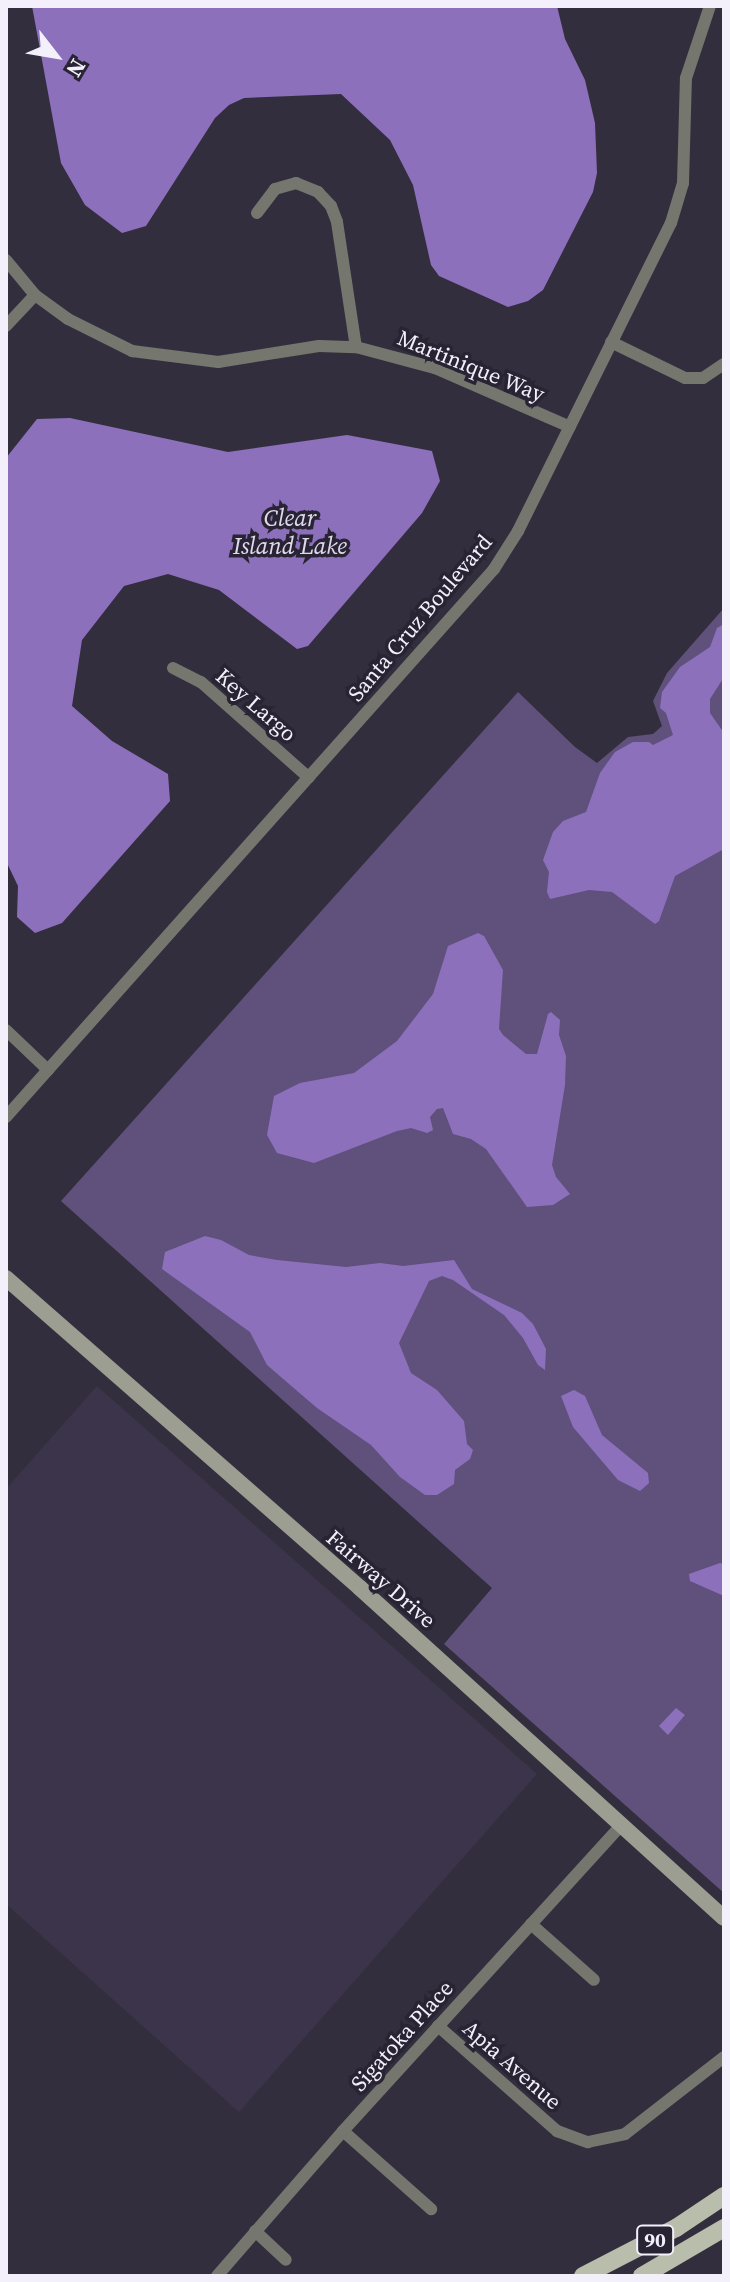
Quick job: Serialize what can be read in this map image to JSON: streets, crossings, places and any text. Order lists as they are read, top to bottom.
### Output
{
  "streets": {
    "main road": ["90"],
    "street": [
      "Martinique Way",
      "Santa Cruz Boulevard",
      "Key Largo",
      "Fairway Drive",
      "Sigatoka Place",
      "Apia Avenue"
    ]
  },
  "crossings": [
    ["Martinique Way", "Santa Cruz Boulevard"],
    ["Santa Cruz Boulevard", "Key Largo"],
    ["Fairway Drive", "Sigatoka Place"],
    ["Sigatoka Place", "Apia Avenue"]
  ],
  "water": ["Clear Island Lake"],
  "north": "bottom right"
}
